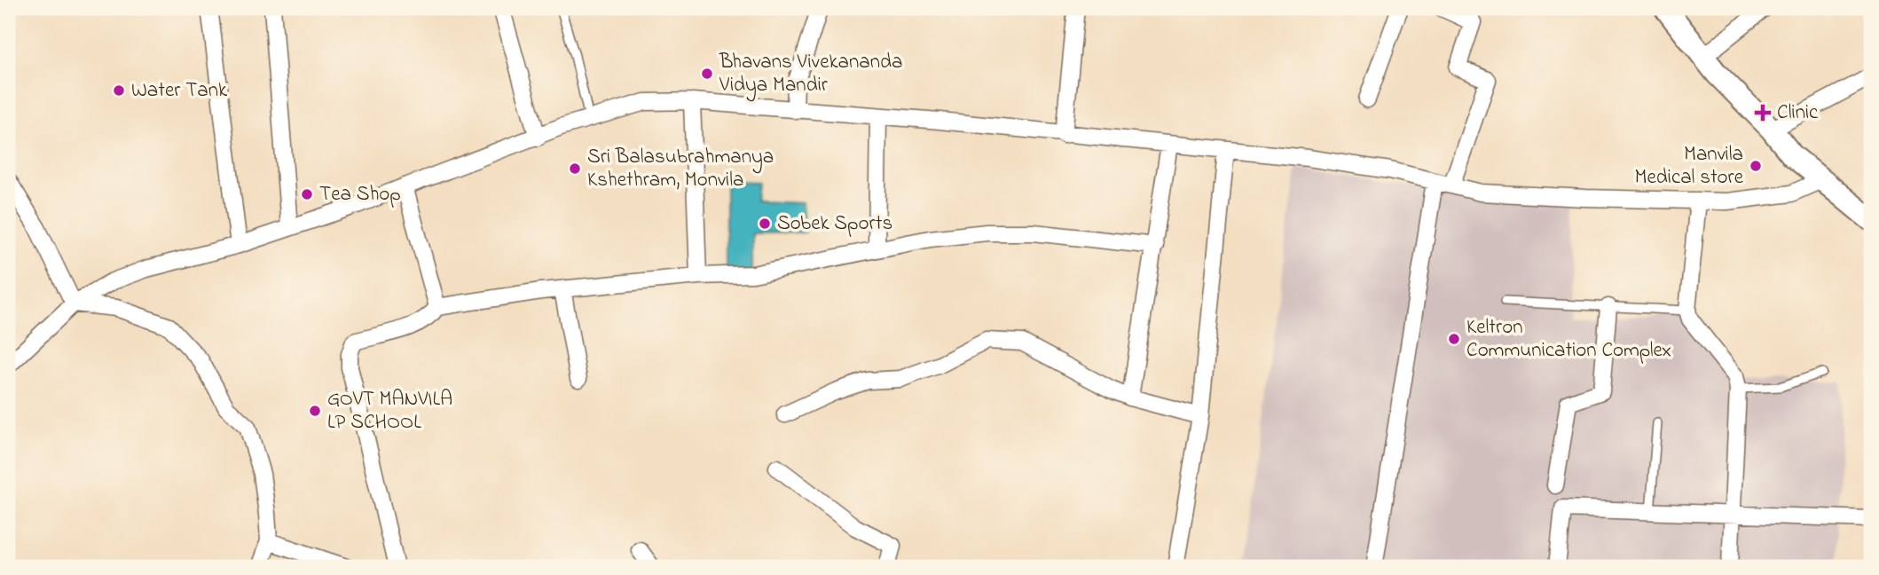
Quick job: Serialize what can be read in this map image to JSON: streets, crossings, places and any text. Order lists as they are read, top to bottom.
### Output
{
  "places": {
    "other": [
      "Bhavans Vivekananda Vidya Mandir",
      "Water Tank",
      "Manvila Medical store",
      "Sri Balasubrahmanya Kshethram, Monvila",
      "Tea Shop",
      "Sobek Sports",
      "Keltron Communication Complex",
      "GOVT MANVILA LP SCHOOL"
    ],
    "health": ["Clinic"]
  }
}
